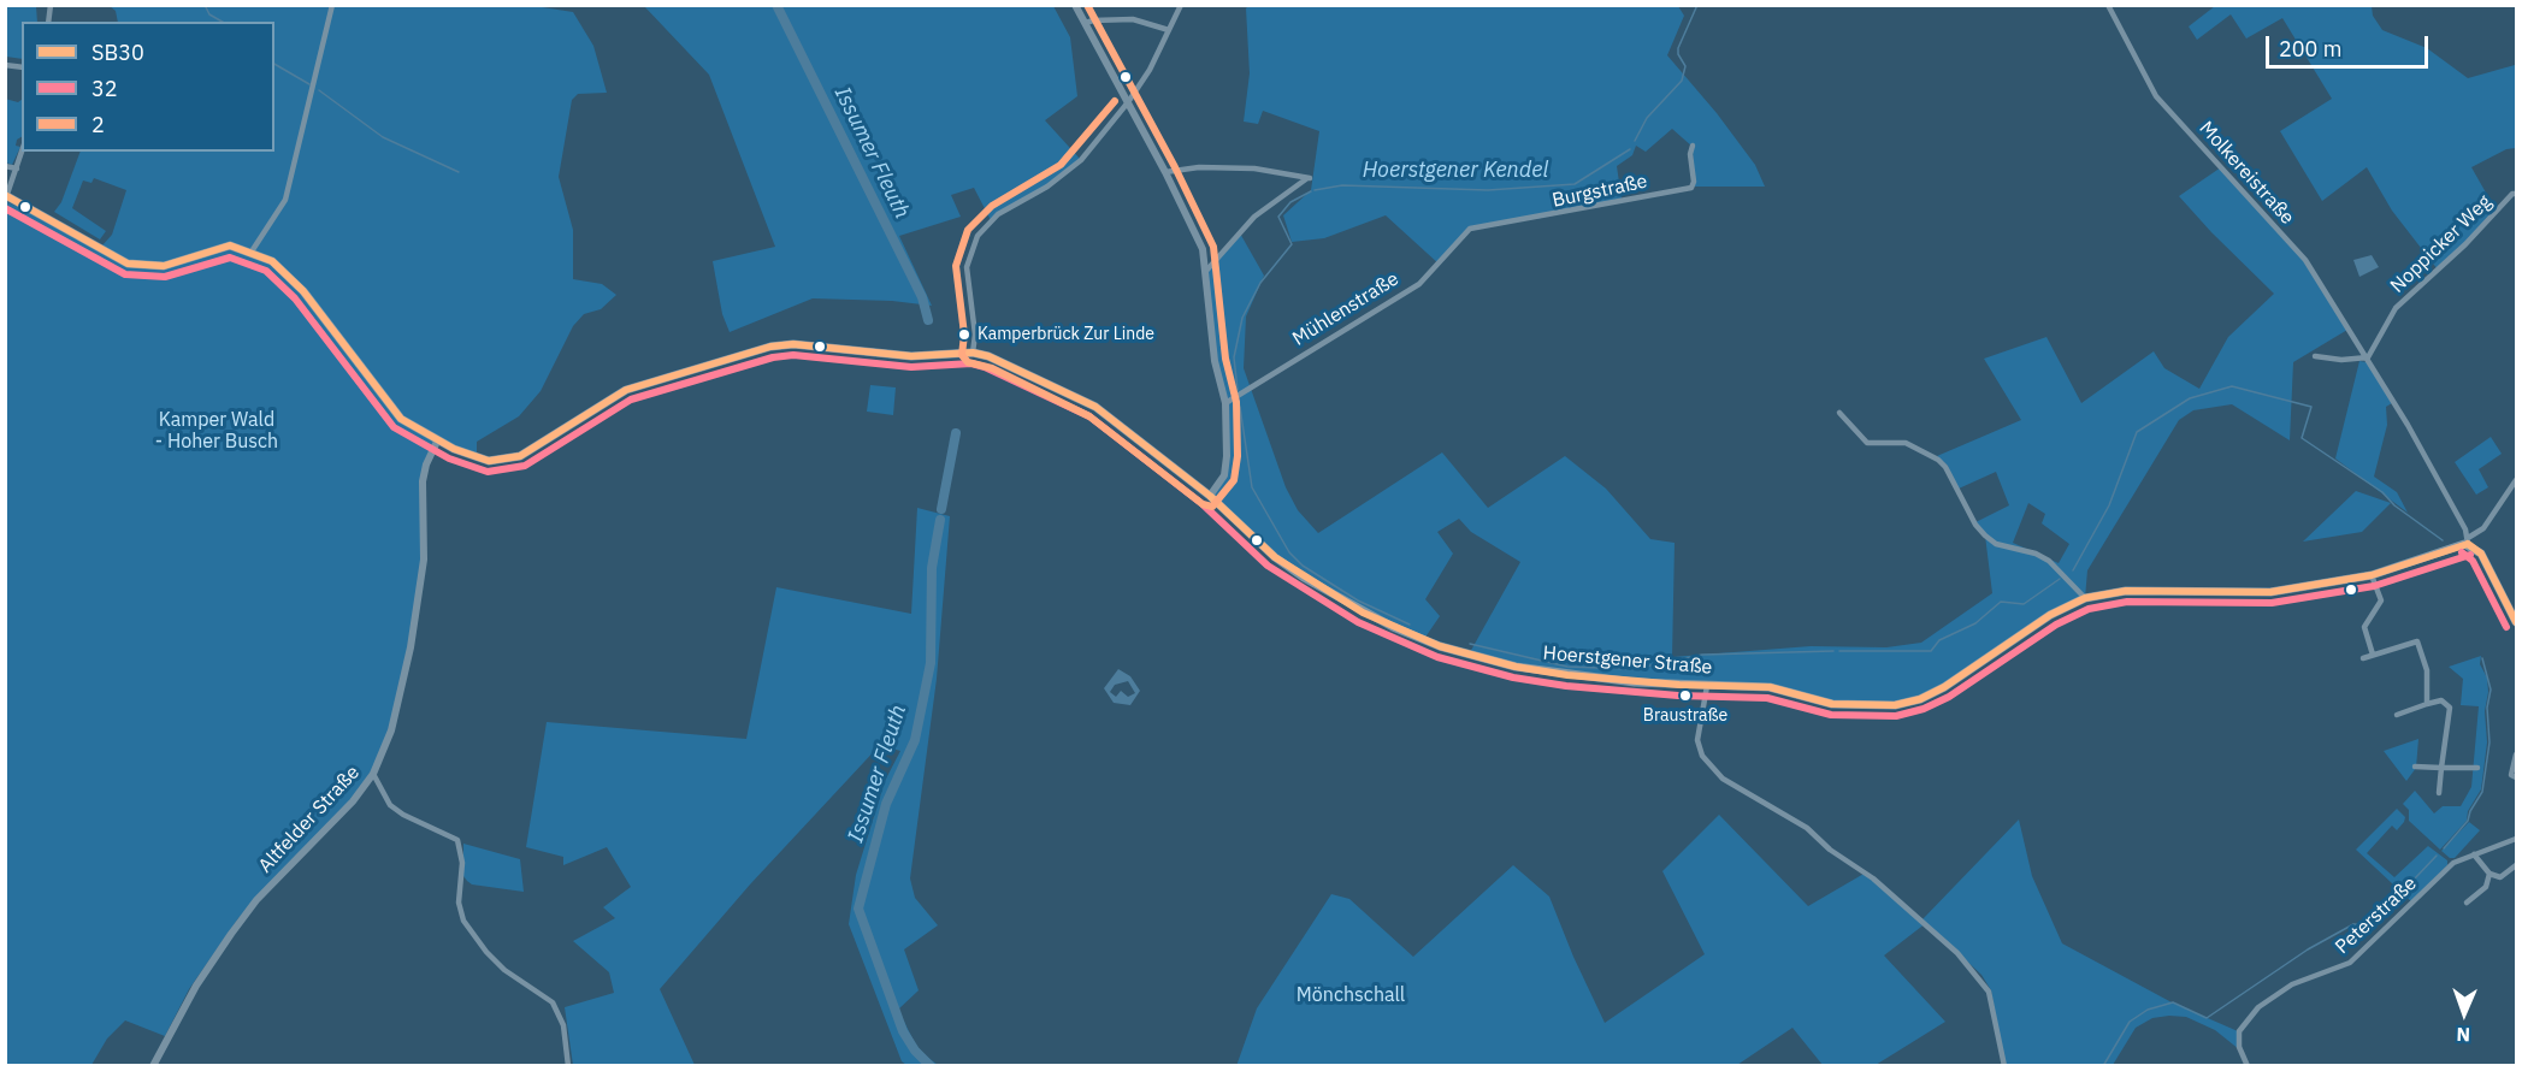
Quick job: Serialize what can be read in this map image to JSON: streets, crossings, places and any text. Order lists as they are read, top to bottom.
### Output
{
  "streets": {
    "main road": ["Hoerstgener Straße"],
    "street": [
      "Molkereistraße",
      "Burgstraße",
      "Noppicker Weg",
      "Mühlenstraße",
      "Altfelder Straße",
      "Peterstraße"
    ]
  },
  "crossings": [
    ["Molkereistraße", "Noppicker Weg"],
    ["Molkereistraße", "Hoerstgener Straße"],
    ["Burgstraße", "Mühlenstraße"],
    ["Hoerstgener Straße", "Altfelder Straße"]
  ],
  "water": ["Issumer Fleuth", "Hoerstgener Kendel"],
  "parks": ["Kamper Wald - Hoher Busch", "Mönchschall"],
  "places": ["Kamperbrück Zur Linde", "Braustraße"],
  "lines": ["transit line 2", "transit line SB30", "transit line 32"],
  "legend": ["SB30", "32", "2"],
  "scale_bar": "200 m",
  "north": "bottom"
}
